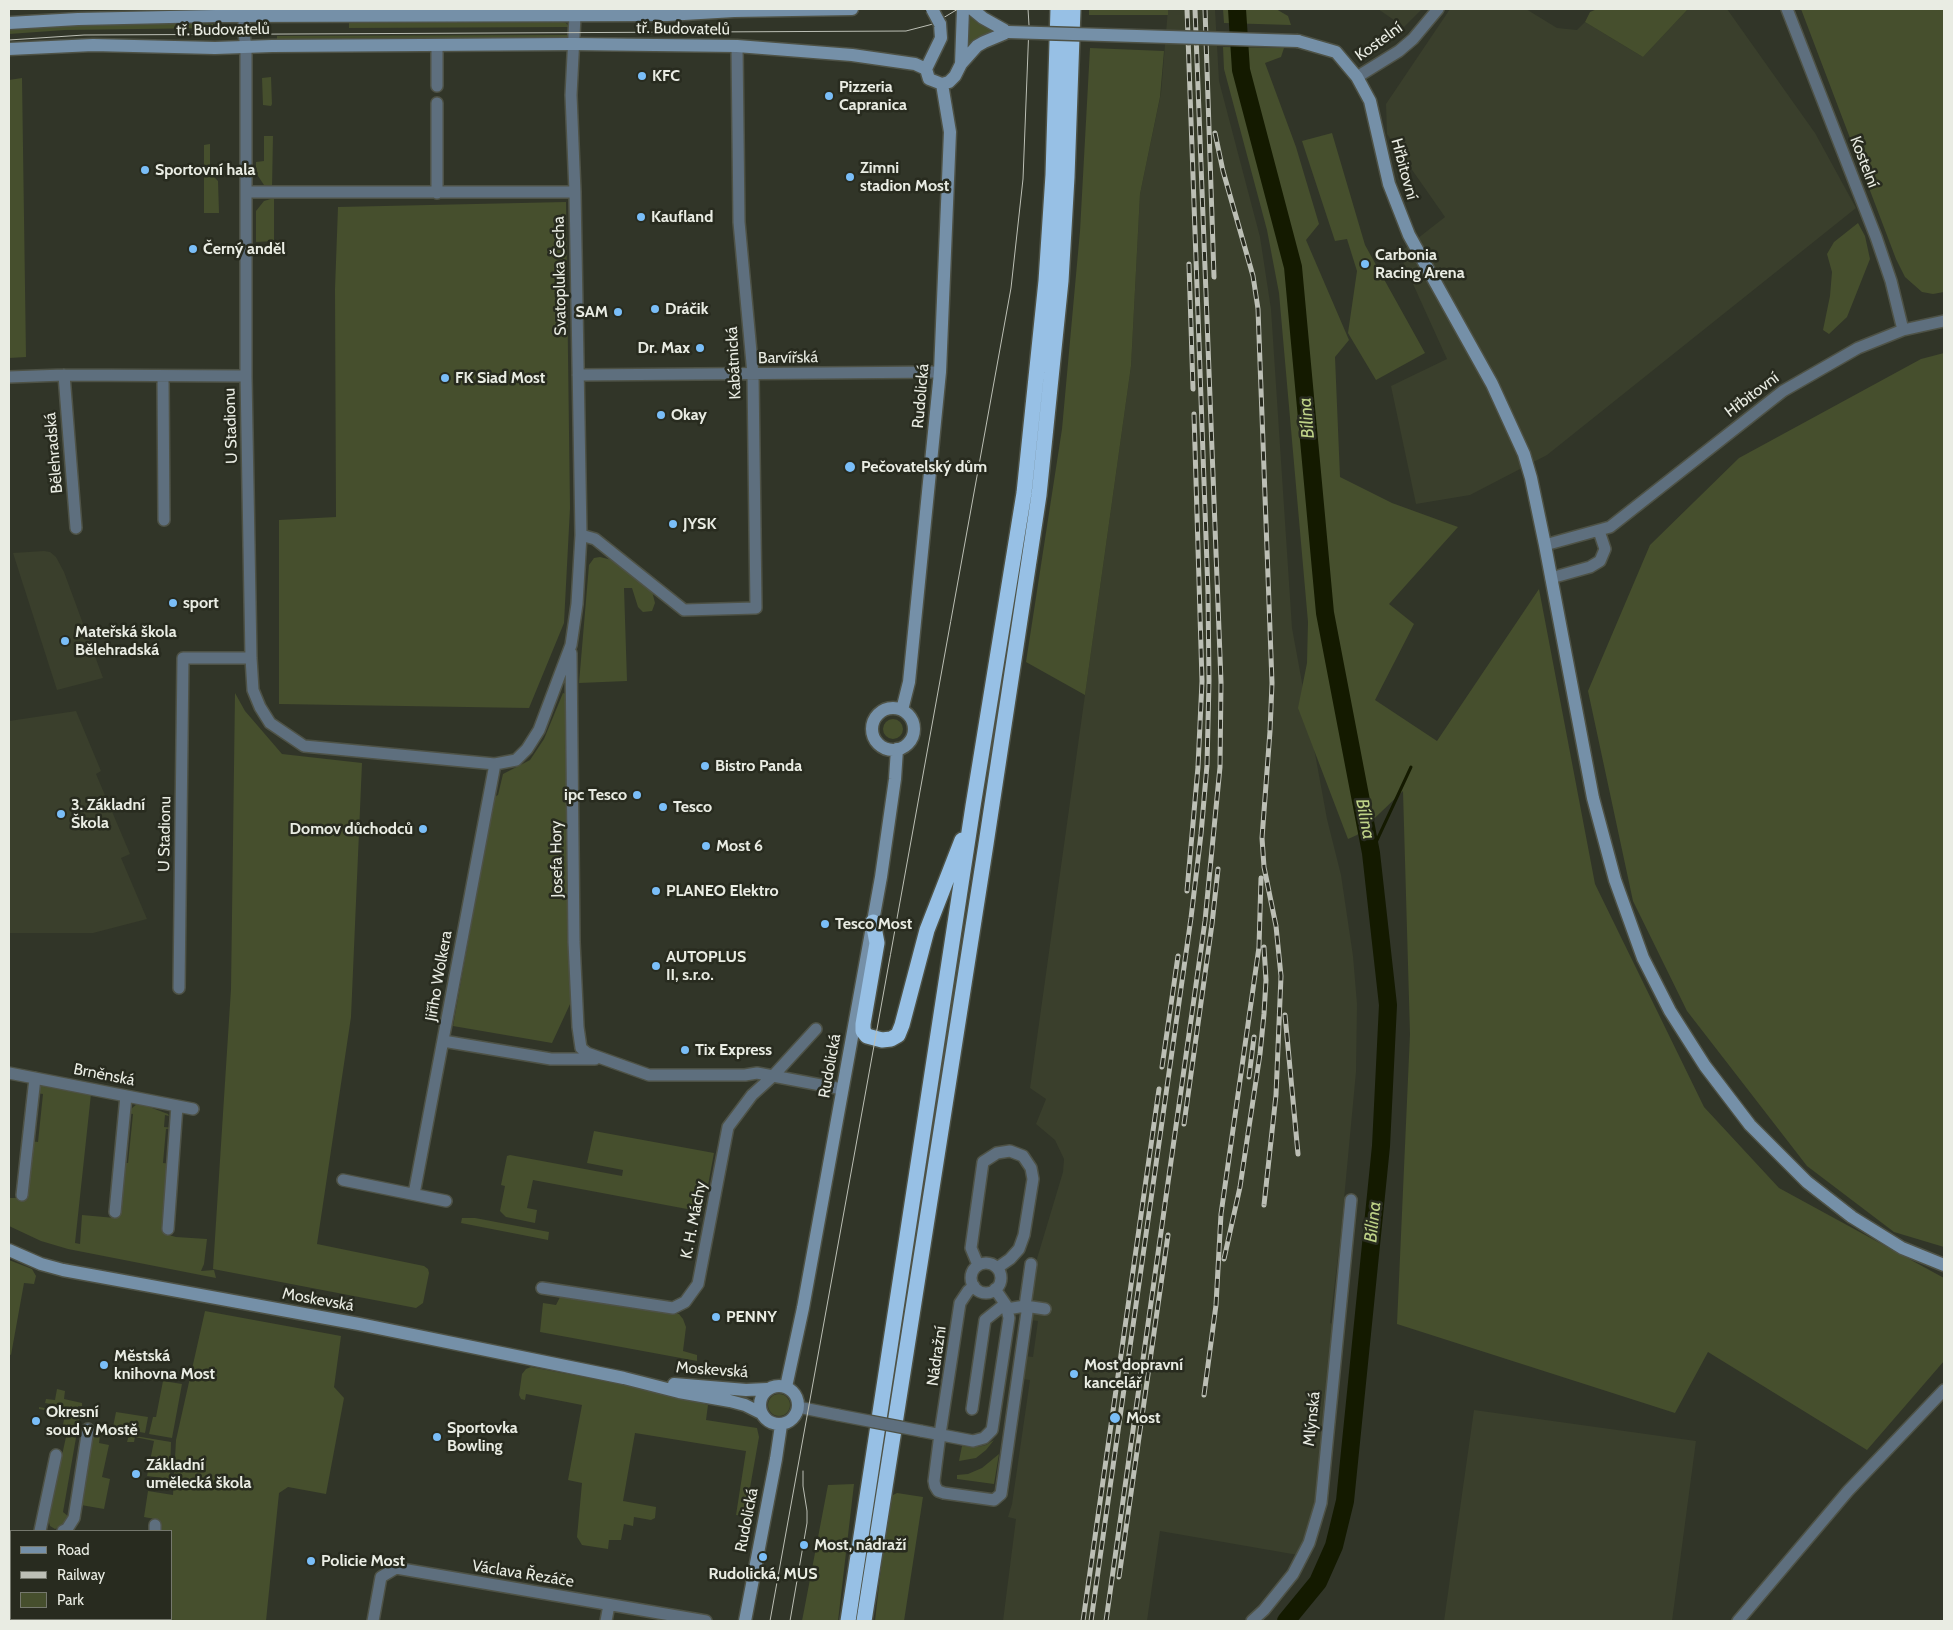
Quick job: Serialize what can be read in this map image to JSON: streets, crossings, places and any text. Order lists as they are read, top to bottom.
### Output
{
  "streets": {
    "street": [
      "tř. Budovatelů",
      "Kostelní",
      "Hřbitovní",
      "Svatopluka Čecha",
      "Barvířská",
      "Kabátnická",
      "Rudolická",
      "U Stadionu",
      "Bělehradská",
      "Josefa Hory",
      "Jiřího Wolkera",
      "Brněnská",
      "K. H. Máchy",
      "Moskevská",
      "Nádražní",
      "Mlýnská",
      "Václava Řezáče"
    ]
  },
  "crossings": [
    ["tř. Budovatelů", "Svatopluka Čecha"],
    ["tř. Budovatelů", "Kabátnická"],
    ["tř. Budovatelů", "U Stadionu"],
    ["Kostelní", "Hřbitovní"],
    ["Svatopluka Čecha", "Barvířská"],
    ["Svatopluka Čecha", "Kabátnická"],
    ["Svatopluka Čecha", "U Stadionu"],
    ["Svatopluka Čecha", "Josefa Hory"],
    ["Svatopluka Čecha", "Jiřího Wolkera"],
    ["Barvířská", "Kabátnická"],
    ["Barvířská", "Rudolická"],
    ["Rudolická", "Josefa Hory"],
    ["Rudolická", "Moskevská"],
    ["U Stadionu", "Jiřího Wolkera"],
    ["Josefa Hory", "Jiřího Wolkera"],
    ["Josefa Hory", "K. H. Máchy"]
  ],
  "water": ["Bílina"],
  "places": [
    "KFC",
    "Pizzeria Capranica",
    "Sportovní hala",
    "Zimni stadion Most",
    "Kaufland",
    "Černý anděl",
    "Carbonia Racing Arena",
    "Dráčik",
    "SAM",
    "Dr. Max",
    "FK Siad Most",
    "Okay",
    "Pečovatelský dům",
    "JYSK",
    "sport",
    "Mateřská škola Bělehradská",
    "Bistro Panda",
    "ipc Tesco",
    "Tesco",
    "3. Základní Škola",
    "Domov důchodců",
    "Most 6",
    "PLANEO Elektro",
    "Tesco Most",
    "AUTOPLUS II, s.r.o.",
    "Tix Express",
    "PENNY",
    "Městská knihovna Most",
    "Most dopravní kancelář",
    "Most",
    "Okresní soud v Mostě",
    "Sportovka Bowling",
    "Základní umělecká škola",
    "Most, nádraží",
    "Rudolická, MUS",
    "Policie Most"
  ],
  "legend": ["Road", "Railway", "Park"]
}
